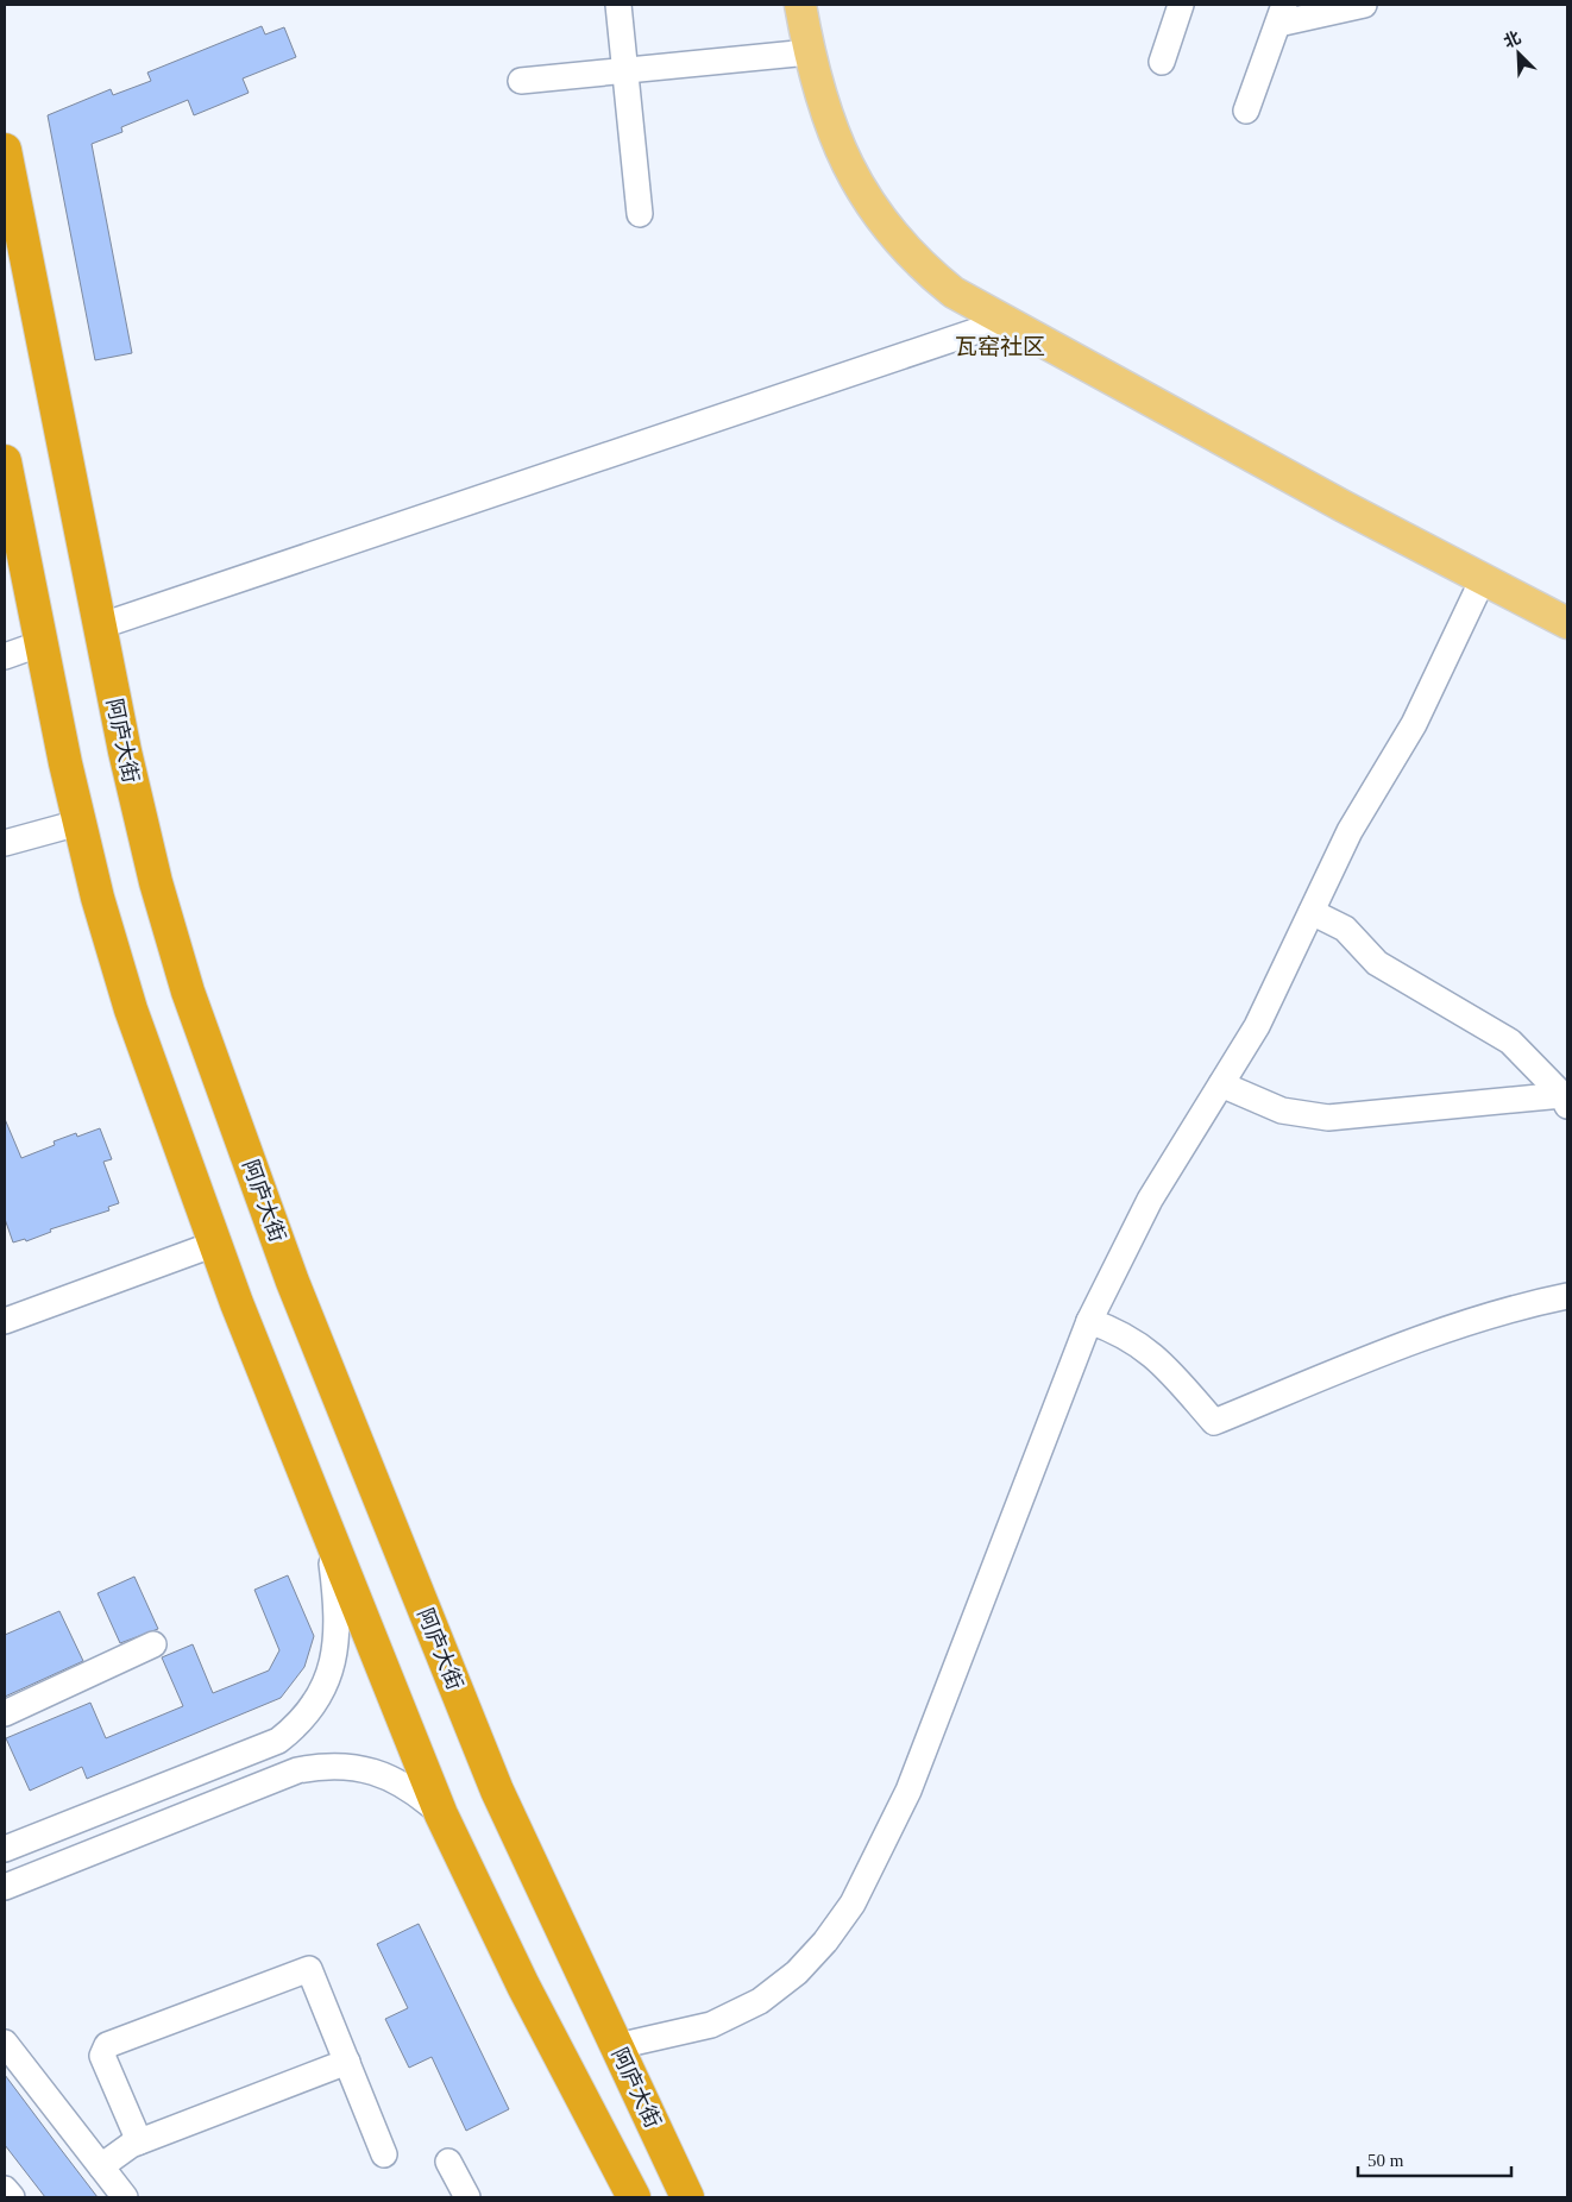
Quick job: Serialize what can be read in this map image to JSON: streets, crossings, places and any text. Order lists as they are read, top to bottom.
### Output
{
  "streets": {
    "highway": ["阿庐大街"]
  },
  "districts": ["瓦窑社区"],
  "scale_bar": "50 m",
  "north": "top left"
}
